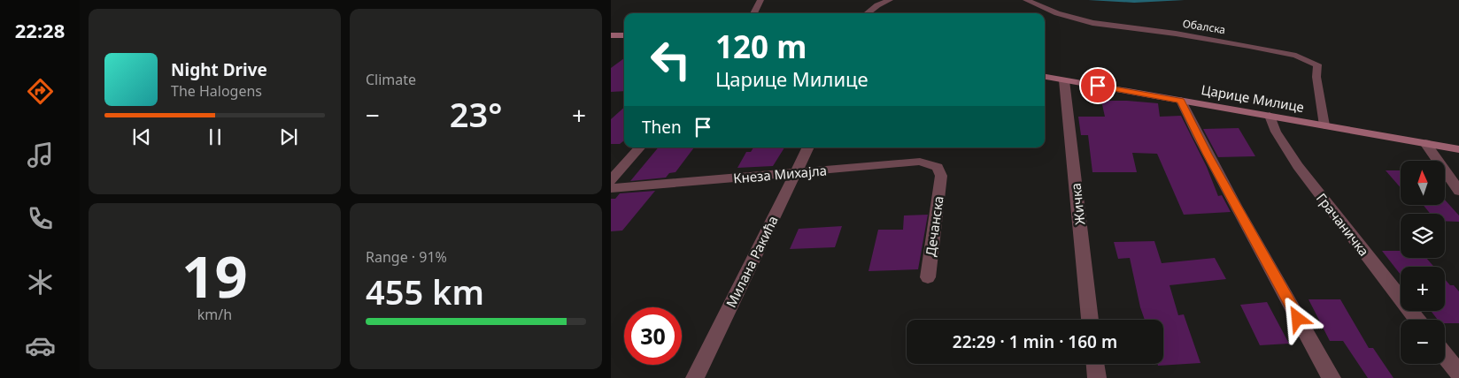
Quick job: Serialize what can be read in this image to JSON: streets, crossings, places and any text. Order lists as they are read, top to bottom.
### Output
{
  "streets": {
    "main road": ["Царице Милице"],
    "street": [
      "Обалска",
      "Кнеза Михајла",
      "Жичка",
      "Грачаничка",
      "Дечанска",
      "Милана Ракића"
    ]
  },
  "crossings": [
    ["Обалска", "Царице Милице"],
    ["Царице Милице", "Жичка"],
    ["Царице Милице", "Грачаничка"],
    ["Кнеза Михајла", "Дечанска"],
    ["Кнеза Михајла", "Милана Ракића"]
  ],
  "north": "top",
  "page": {
    "tabs": "22:28",
    "tile": [
      "Climate",
      ["19", "km/h"],
      ["Range · 91%", "455 km"]
    ],
    "turn": ["120 m", "Царице Милице"],
    "song": ["Night Drive", "The Halogens"],
    "heat": ["−", "23°", "+"],
    "then": "Then",
    "map_buttons": ["+", "−"],
    "limit": "30",
    "trip": "22:29 · 1 min · 160 m"
  }
}
